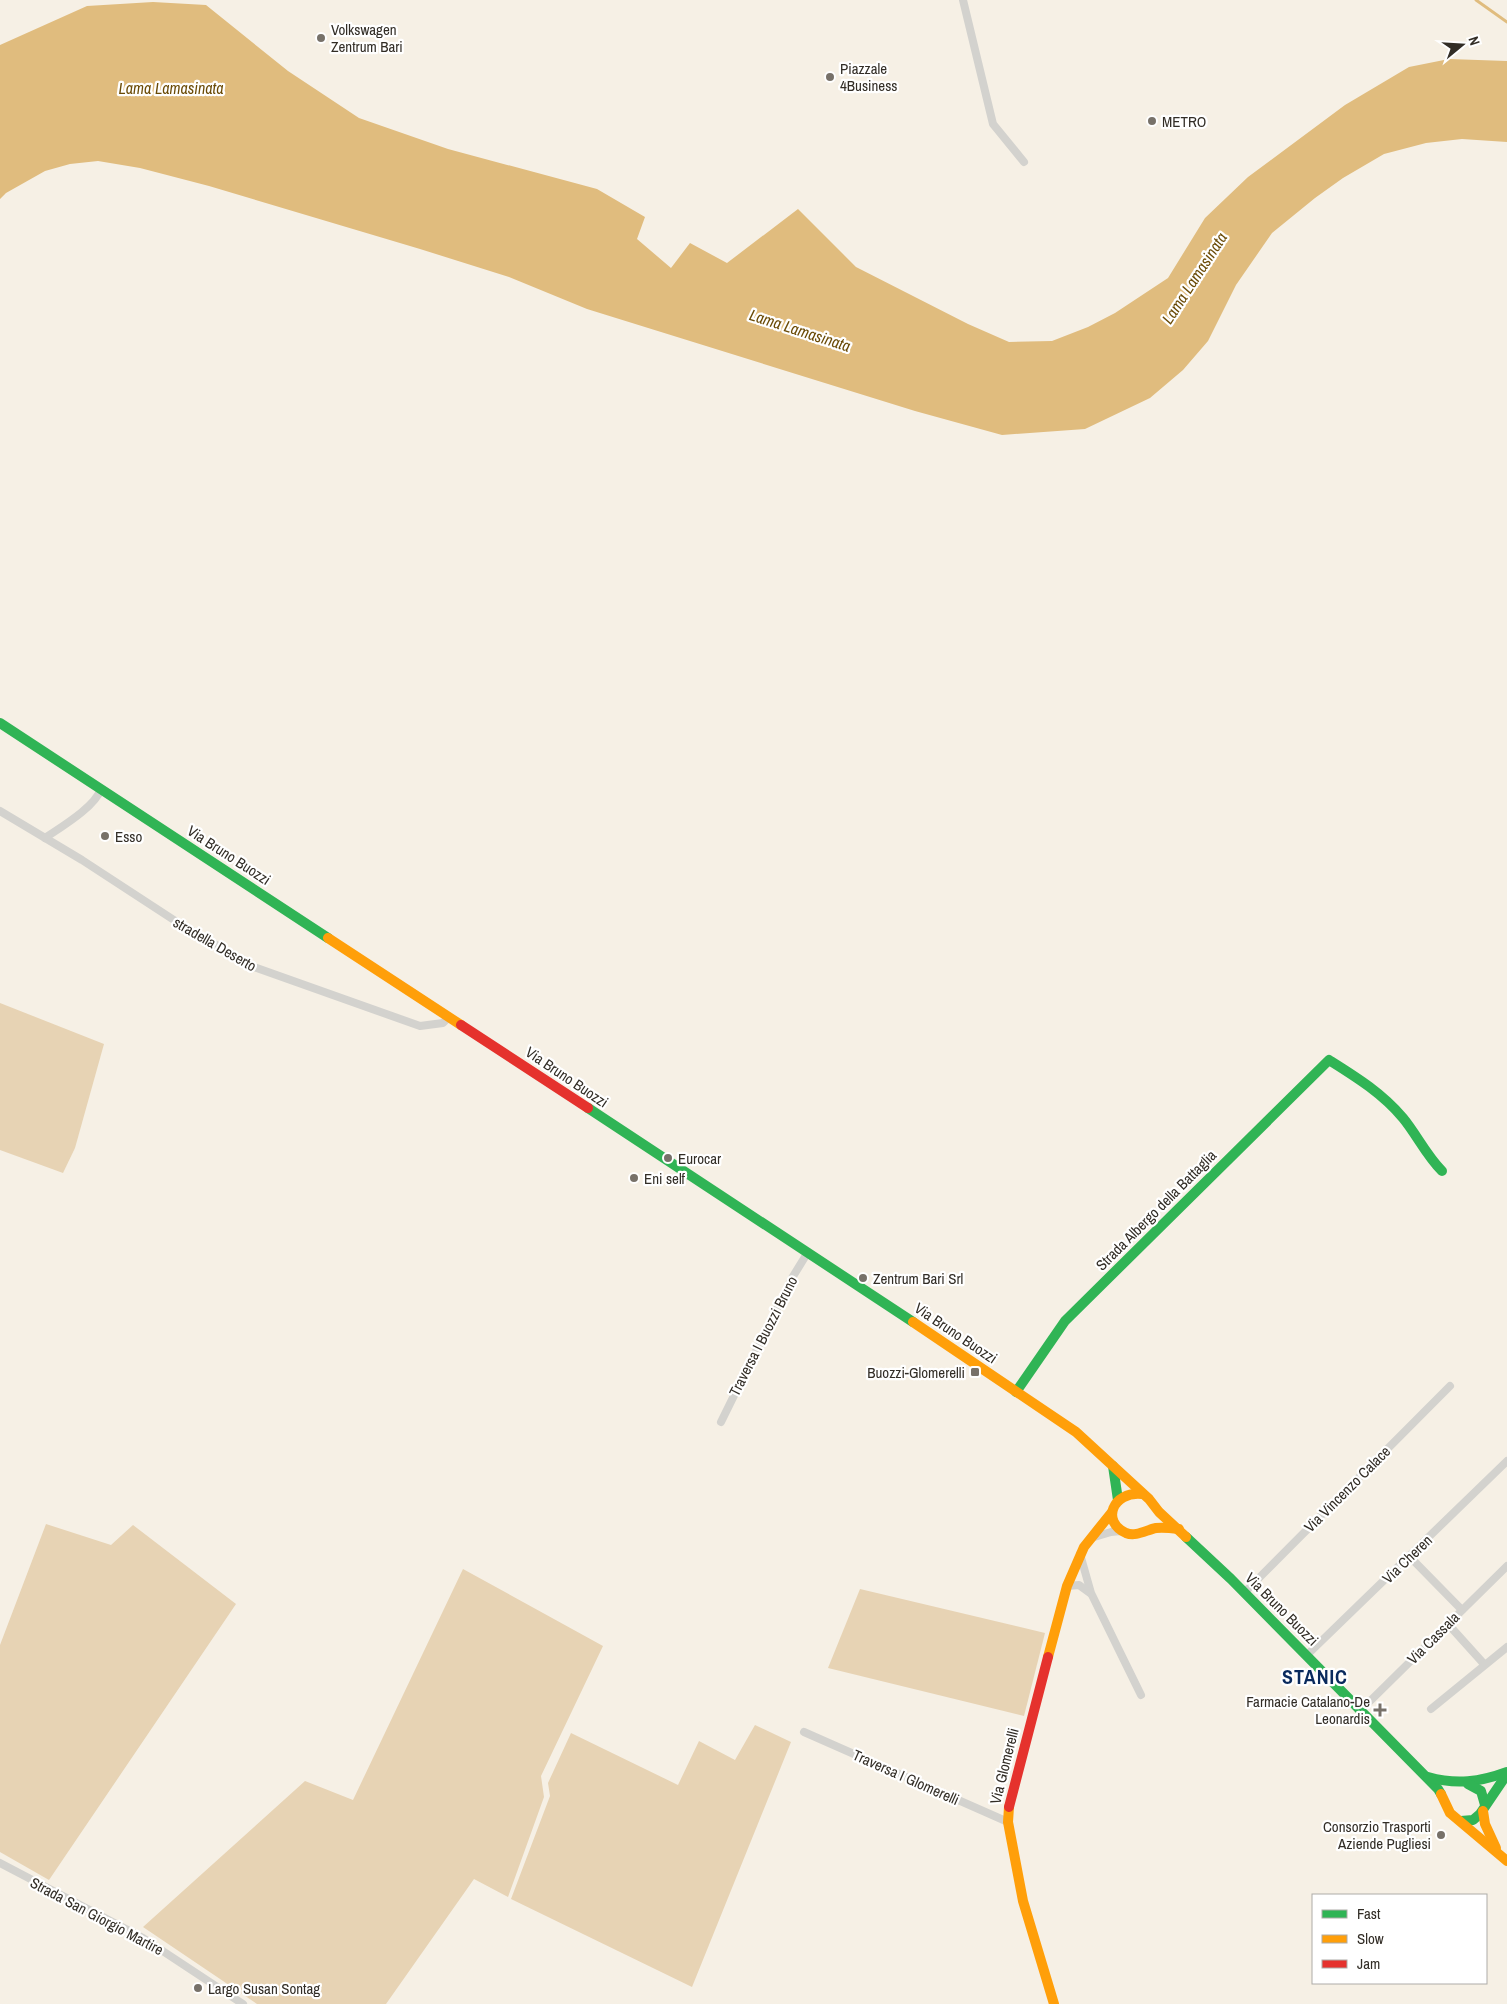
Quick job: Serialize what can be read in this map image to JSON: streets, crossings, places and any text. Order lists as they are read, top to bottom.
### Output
{
  "streets": {
    "main road": ["Via Bruno Buozzi", "Strada Albergo della Battaglia", "Via Glomerelli"],
    "street": [
      "stradella Deserto",
      "Traversa I Buozzi Bruno",
      "Via Vincenzo Calace",
      "Via Cheren",
      "Via Cassala",
      "Traversa I Glomerelli",
      "Strada San Giorgio Martire"
    ]
  },
  "crossings": [
    ["Via Bruno Buozzi", "stradella Deserto"],
    ["Via Bruno Buozzi", "Strada Albergo della Battaglia"],
    ["Via Bruno Buozzi", "Traversa I Buozzi Bruno"],
    ["Via Bruno Buozzi", "Via Vincenzo Calace"],
    ["Via Bruno Buozzi", "Via Cheren"],
    ["Via Bruno Buozzi", "Via Cassala"],
    ["Via Bruno Buozzi", "Via Glomerelli"],
    ["Via Glomerelli", "Traversa I Glomerelli"]
  ],
  "districts": ["STANIC"],
  "water": ["Lama Lamasinata"],
  "places": {
    "other": [
      "Volkswagen Zentrum Bari",
      "Piazzale 4Business",
      "METRO",
      "Esso",
      "Eurocar",
      "Eni self",
      "Zentrum Bari Srl",
      "Consorzio Trasporti Aziende Pugliesi",
      "Largo Susan Sontag"
    ],
    "transit": ["Buozzi-Glomerelli"],
    "health": ["Farmacie Catalano-De Leonardis"]
  },
  "legend": ["Fast", "Slow", "Jam"],
  "north": "right"
}
